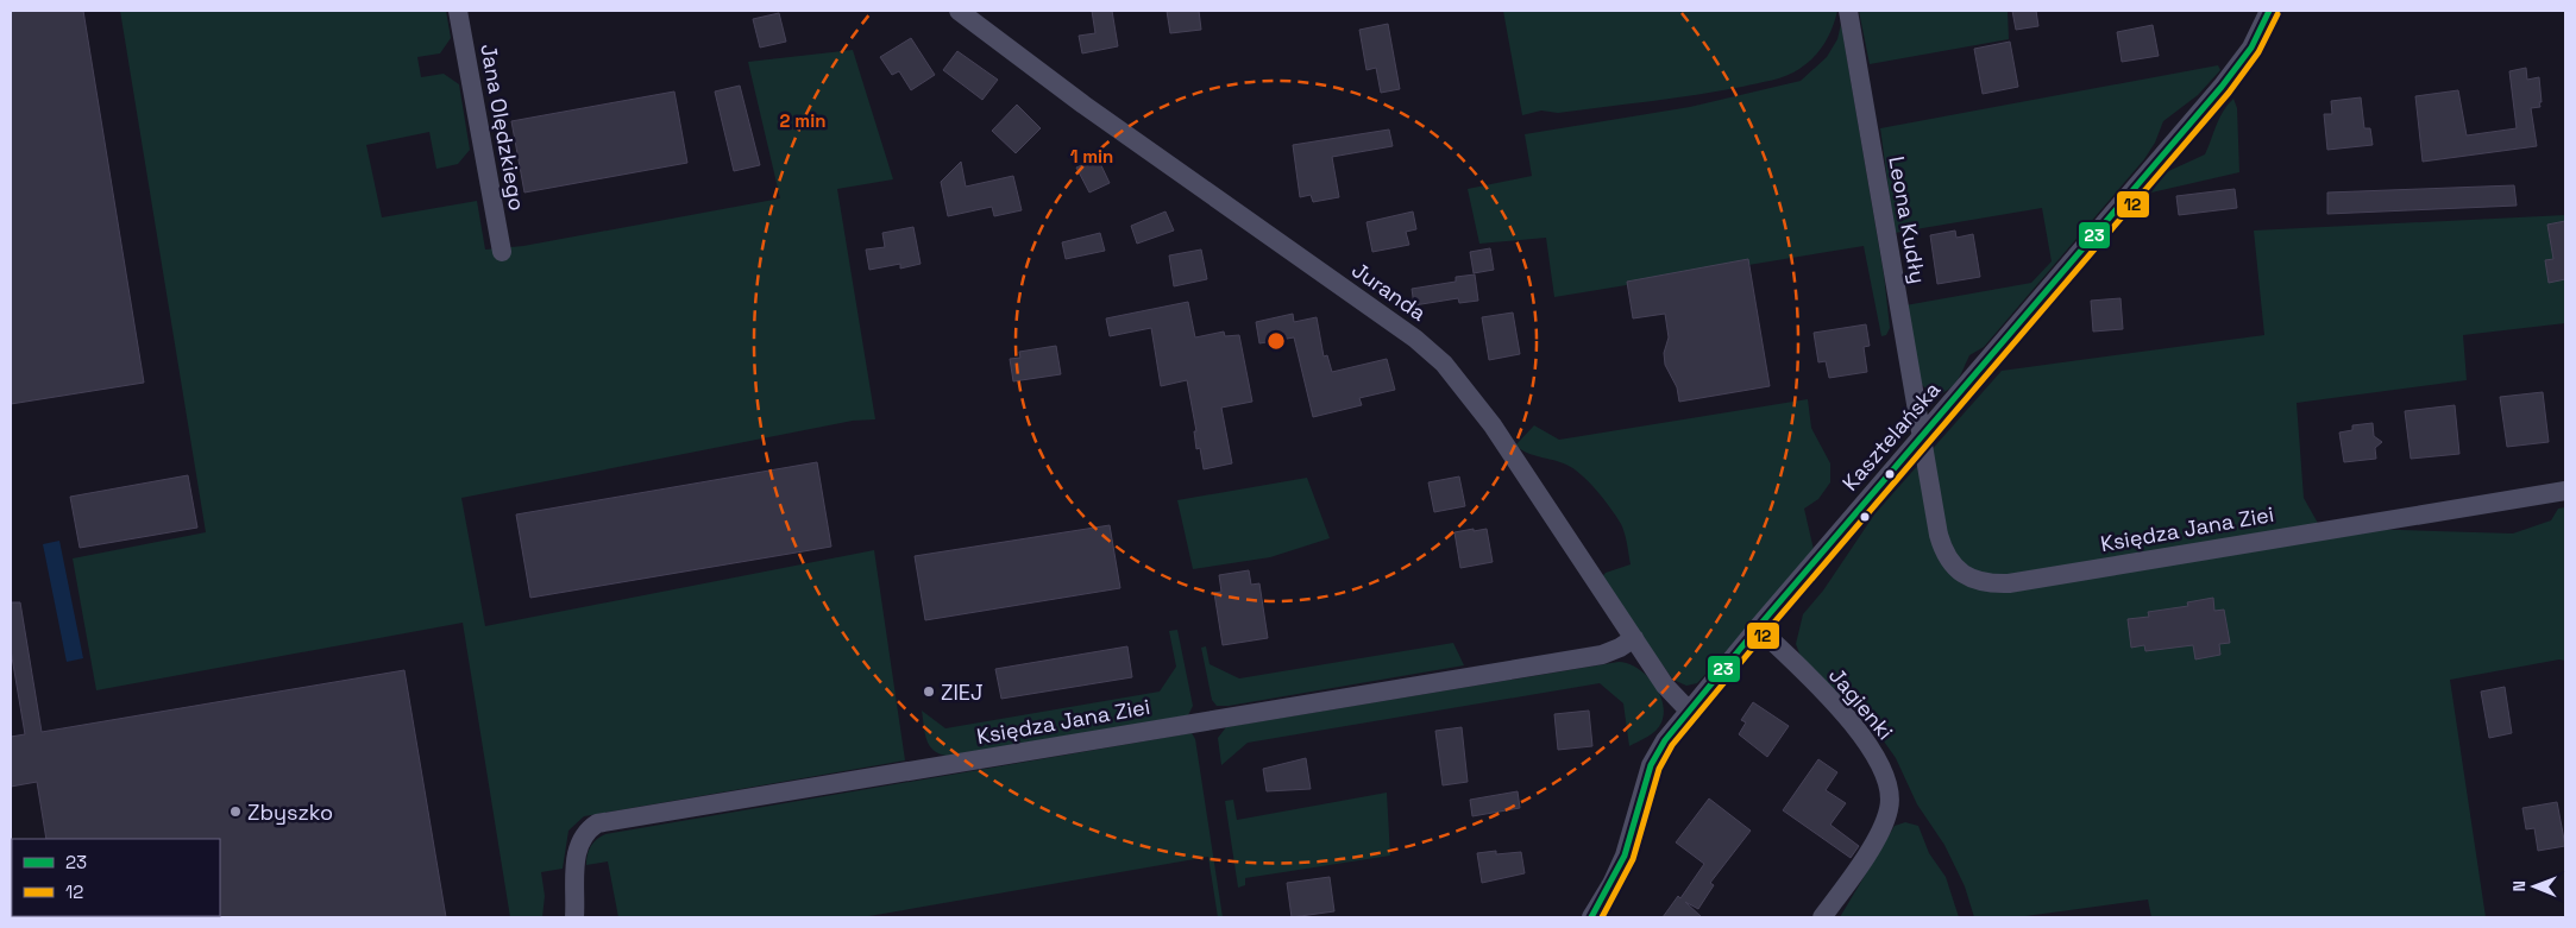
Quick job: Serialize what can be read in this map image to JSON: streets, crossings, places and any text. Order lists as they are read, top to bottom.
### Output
{
  "streets": {
    "street": [
      "Jana Olędzkiego",
      "Leona Kudły",
      "Juranda",
      "Kasztelańska",
      "Księdza Jana Ziei",
      "Jagienki"
    ]
  },
  "crossings": [
    ["Leona Kudły", "Kasztelańska"],
    ["Leona Kudły", "Księdza Jana Ziei"],
    ["Juranda", "Kasztelańska"],
    ["Juranda", "Księdza Jana Ziei"],
    ["Kasztelańska", "Księdza Jana Ziei"],
    ["Kasztelańska", "Jagienki"]
  ],
  "places": ["ZIEJ", "Zbyszko"],
  "lines": ["transit line 23", "transit line 12"],
  "legend": ["23", "12"],
  "north": "left",
  "rings": ["2 min", "1 min"]
}
